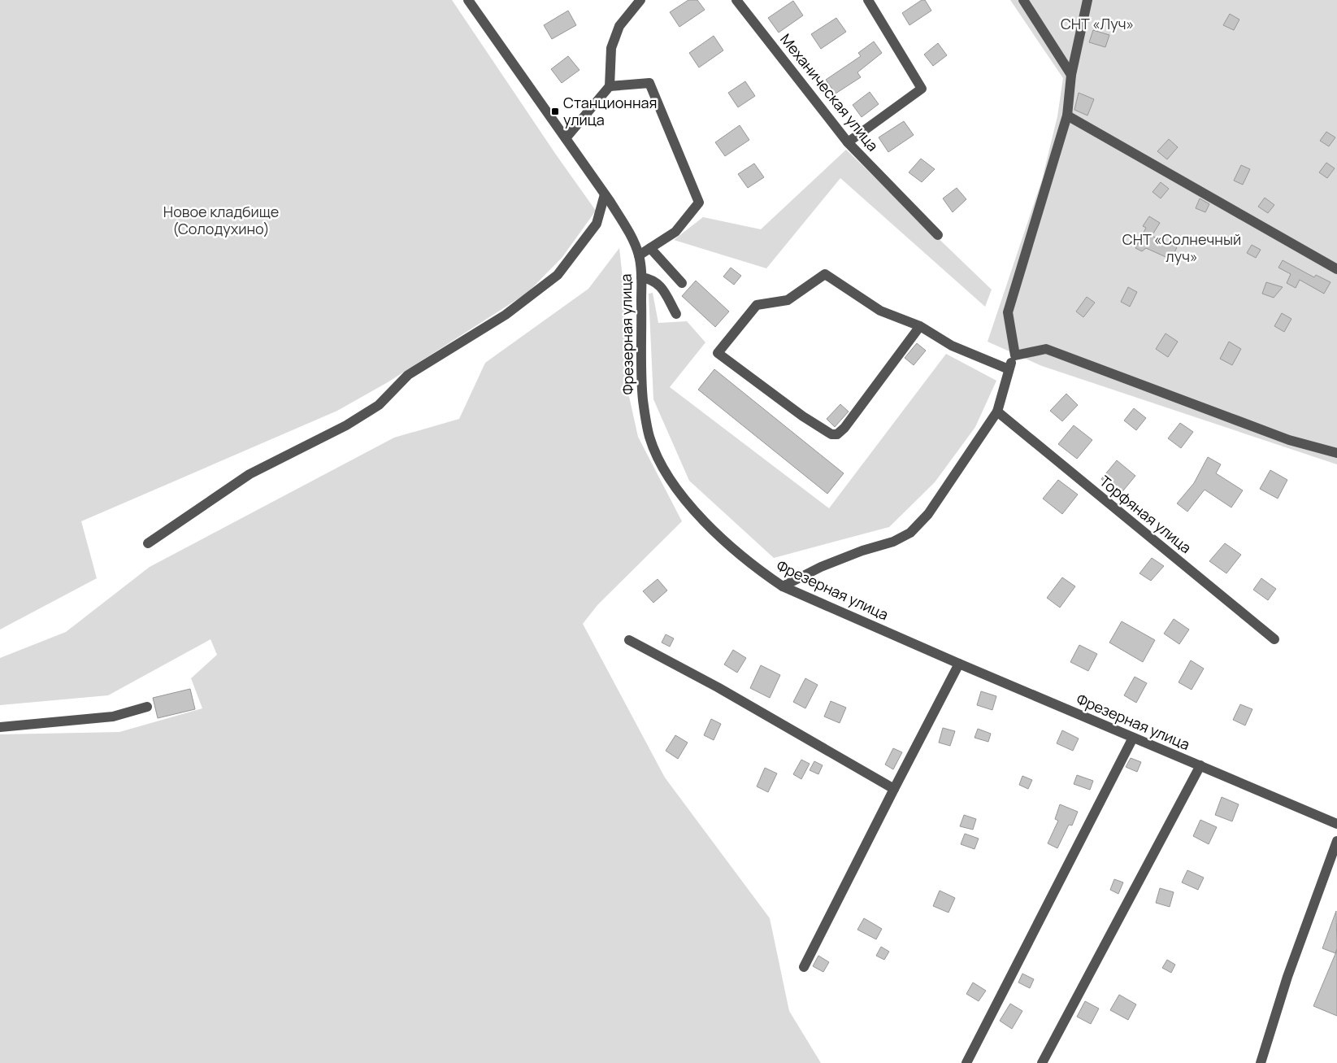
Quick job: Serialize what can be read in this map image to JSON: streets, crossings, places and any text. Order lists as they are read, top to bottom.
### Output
{
  "streets": {
    "street": ["Механическая улица", "Фрезерная улица", "Торфяная улица"]
  },
  "parks": ["СНТ «Луч»", "Новое кладбище (Солодухино)", "СНТ «Солнечный луч»"],
  "places": {
    "transit": ["Станционная улица"]
  }
}
